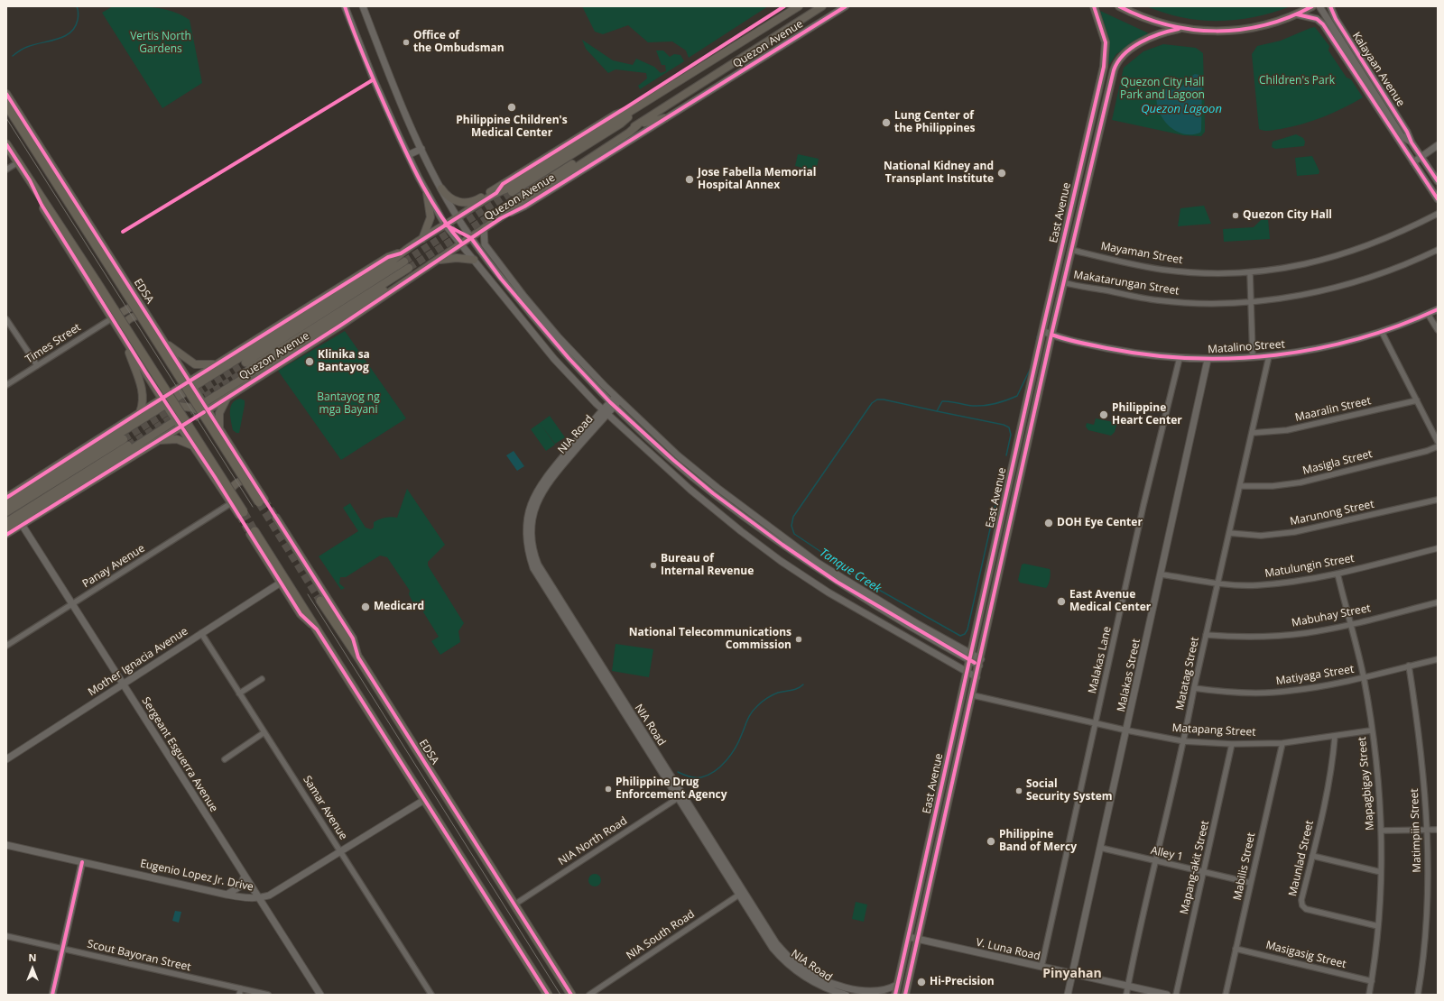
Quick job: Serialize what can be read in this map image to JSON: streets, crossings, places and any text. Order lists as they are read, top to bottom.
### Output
{
  "streets": {
    "highway": ["EDSA"],
    "main road": ["Quezon Avenue", "East Avenue"],
    "street": [
      "Kalayaan Avenue",
      "Mayaman Street",
      "Makatarungan Street",
      "Times Street",
      "Matalino Street",
      "Maaralin Street",
      "NIA Road",
      "Masigla Street",
      "Marunong Street",
      "Panay Avenue",
      "Matulungin Street",
      "Mabuhay Street",
      "Malakas Lane",
      "Mother Ignacia Avenue",
      "Matatag Street",
      "Malakas Street",
      "Matiyaga Street",
      "Matapang Street",
      "Sergeant Esguerra Avenue",
      "Mapagbigay Street",
      "Samar Avenue",
      "Matimpiin Street",
      "NIA North Road",
      "Alley 1",
      "Maunlad Street",
      "Mabilis Street",
      "Mapang-akit Street",
      "Eugenio Lopez Jr. Drive",
      "NIA South Road",
      "V. Luna Road",
      "Masigasig Street",
      "Scout Bayoran Street"
    ]
  },
  "crossings": [
    ["Quezon Avenue", "EDSA"],
    ["East Avenue", "Mayaman Street"],
    ["East Avenue", "Makatarungan Street"],
    ["East Avenue", "Matalino Street"],
    ["East Avenue", "NIA Road"],
    ["East Avenue", "Matapang Street"],
    ["East Avenue", "V. Luna Road"],
    ["EDSA", "NIA North Road"],
    ["Matalino Street", "Malakas Lane"],
    ["Matalino Street", "Matatag Street"],
    ["Matalino Street", "Malakas Street"],
    ["Maaralin Street", "Matatag Street"],
    ["NIA Road", "NIA North Road"],
    ["NIA Road", "NIA South Road"],
    ["Masigla Street", "Matatag Street"],
    ["Marunong Street", "Matatag Street"],
    ["Panay Avenue", "Sergeant Esguerra Avenue"],
    ["Matulungin Street", "Matatag Street"],
    ["Matulungin Street", "Malakas Street"],
    ["Matulungin Street", "Mapagbigay Street"],
    ["Mabuhay Street", "Matatag Street"],
    ["Mabuhay Street", "Mapagbigay Street"],
    ["Malakas Lane", "Matapang Street"],
    ["Malakas Lane", "V. Luna Road"],
    ["Mother Ignacia Avenue", "Sergeant Esguerra Avenue"],
    ["Mother Ignacia Avenue", "Samar Avenue"],
    ["Matatag Street", "Matiyaga Street"],
    ["Matatag Street", "Matapang Street"],
    ["Matatag Street", "Alley 1"],
    ["Matatag Street", "V. Luna Road"],
    ["Malakas Street", "Matapang Street"],
    ["Malakas Street", "Alley 1"],
    ["Malakas Street", "V. Luna Road"],
    ["Matiyaga Street", "Mapagbigay Street"],
    ["Matiyaga Street", "Matimpiin Street"],
    ["Matapang Street", "Mapagbigay Street"],
    ["Matapang Street", "Maunlad Street"],
    ["Matapang Street", "Mabilis Street"],
    ["Matapang Street", "Mapang-akit Street"],
    ["Sergeant Esguerra Avenue", "Eugenio Lopez Jr. Drive"],
    ["Mapagbigay Street", "Maunlad Street"],
    ["Mapagbigay Street", "Masigasig Street"],
    ["Samar Avenue", "Eugenio Lopez Jr. Drive"],
    ["Alley 1", "Mabilis Street"],
    ["Alley 1", "Mapang-akit Street"],
    ["Mabilis Street", "Masigasig Street"]
  ],
  "districts": ["Pinyahan"],
  "water": ["Quezon Lagoon", "Tanque Creek"],
  "parks": [
    "Vertis North Gardens",
    "Children's Park",
    "Quezon City Hall Park and Lagoon",
    "Bantayog ng mga Bayani"
  ],
  "places": [
    "Office of the Ombudsman",
    "Philippine Children's Medical Center",
    "Lung Center of the Philippines",
    "National Kidney and Transplant Institute",
    "Jose Fabella Memorial Hospital Annex",
    "Quezon City Hall",
    "Klinika sa Bantayog",
    "Philippine Heart Center",
    "DOH Eye Center",
    "Bureau of Internal Revenue",
    "East Avenue Medical Center",
    "Medicard",
    "National Telecommunications Commission",
    "Philippine Drug Enforcement Agency",
    "Social Security System",
    "Philippine Band of Mercy",
    "Hi-Precision"
  ],
  "north": "top"
}
